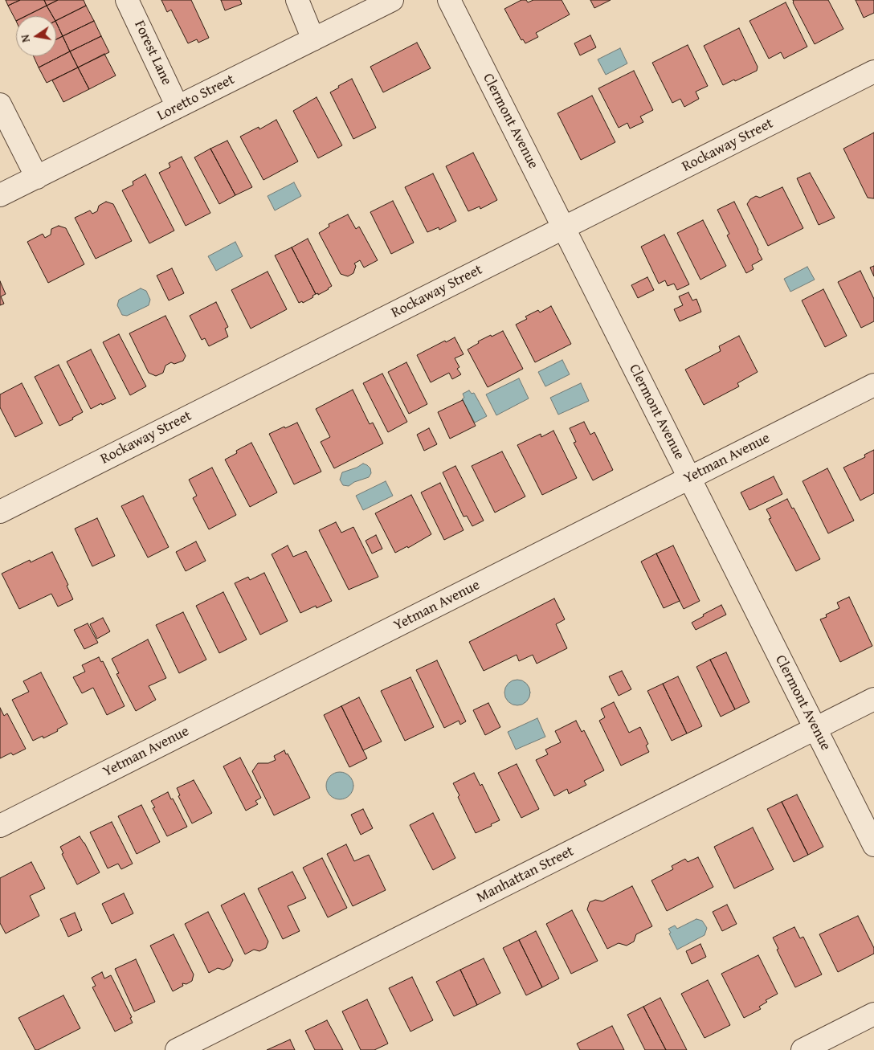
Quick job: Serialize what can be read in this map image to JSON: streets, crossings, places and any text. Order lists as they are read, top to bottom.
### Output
{
  "streets": {
    "street": [
      "Forest Lane",
      "Loretto Street",
      "Clermont Avenue",
      "Rockaway Street",
      "Yetman Avenue",
      "Manhattan Street"
    ]
  },
  "crossings": [
    ["Forest Lane", "Loretto Street"],
    ["Clermont Avenue", "Rockaway Street"],
    ["Clermont Avenue", "Yetman Avenue"],
    ["Clermont Avenue", "Manhattan Street"]
  ],
  "north": "left"
}
